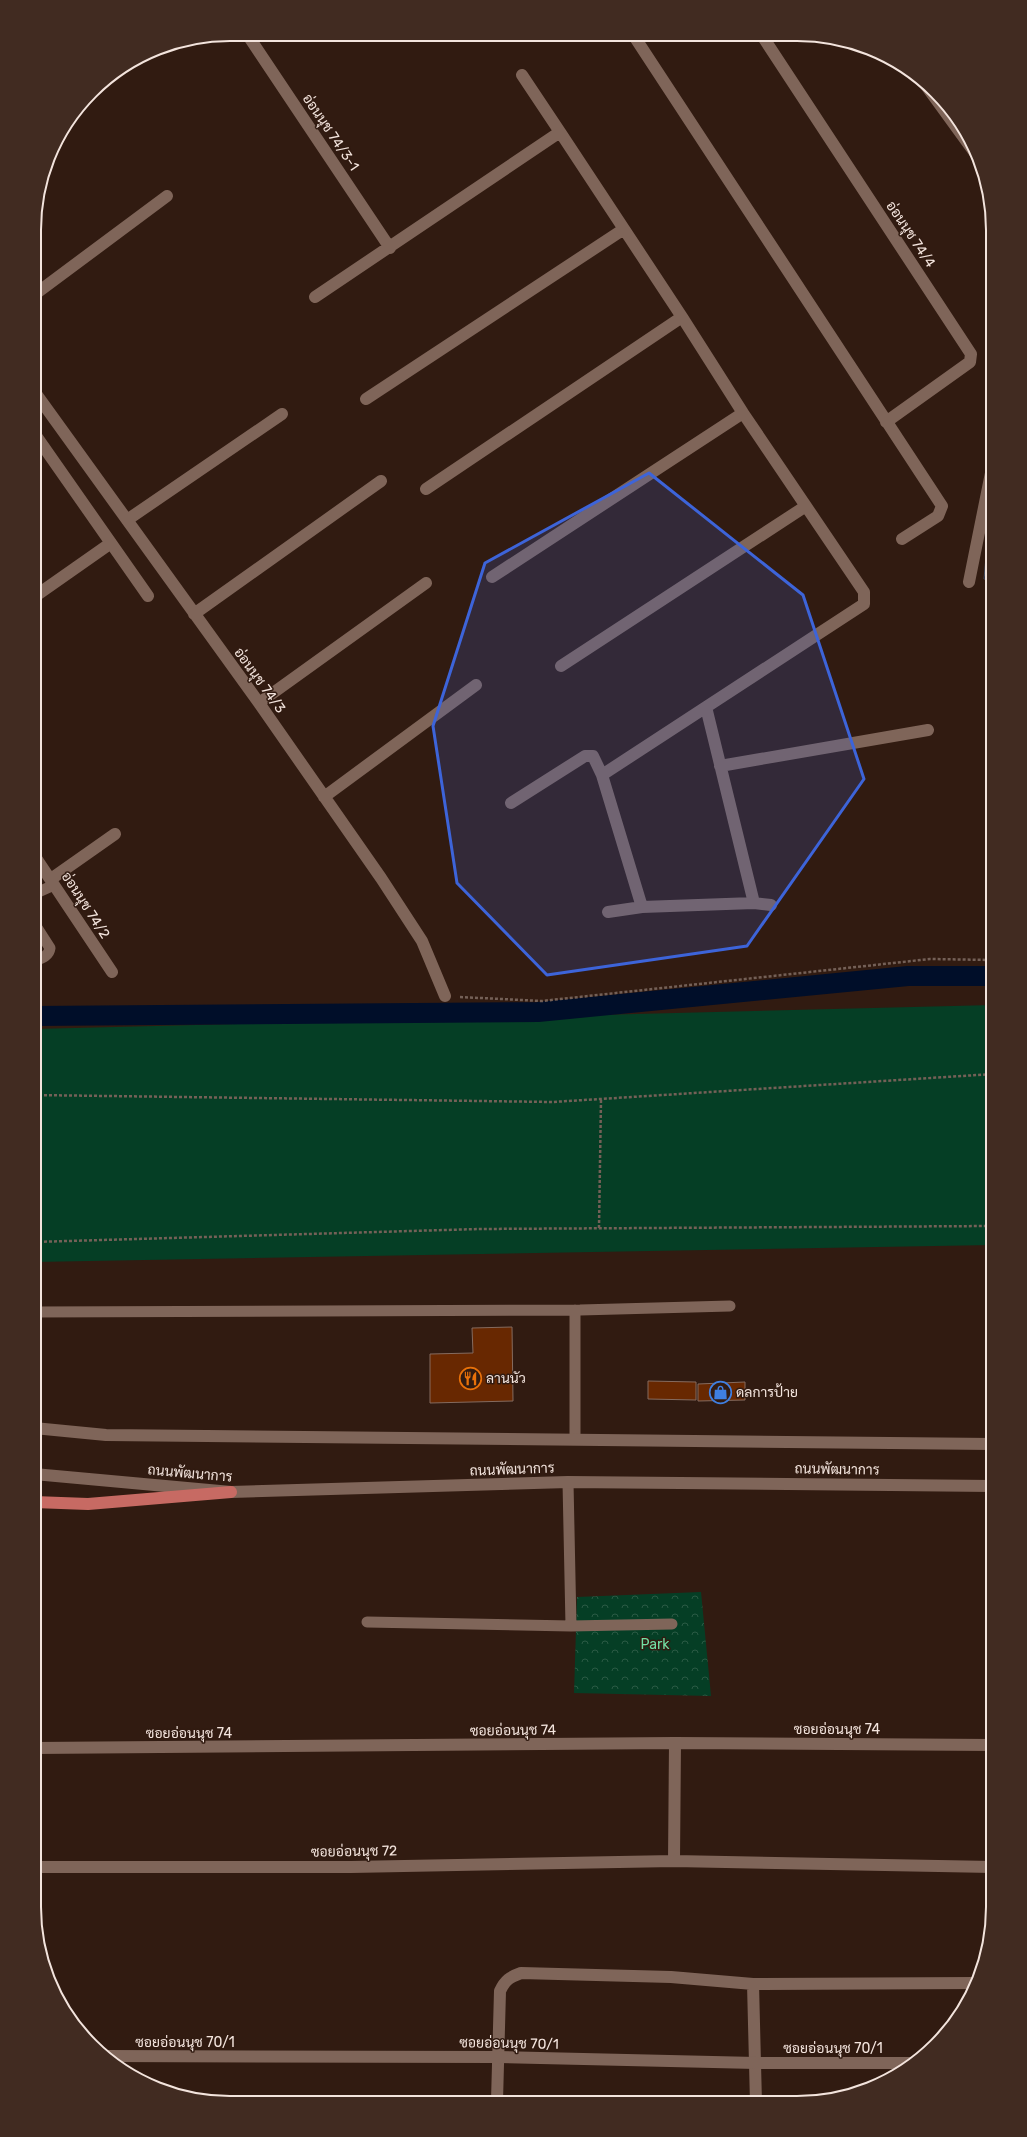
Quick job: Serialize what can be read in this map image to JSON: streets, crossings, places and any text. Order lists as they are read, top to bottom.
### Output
{
  "streets": {
    "street": [
      "อ่อนนุช 74/3-1",
      "อ่อนนุช 74/4",
      "อ่อนนุช 74/3",
      "อ่อนนุช 74/2",
      "ถนนพัฒนาการ",
      "ซอยอ่อนนุช 74",
      "ซอยอ่อนนุช 72",
      "ซอยอ่อนนุช 70/1"
    ]
  },
  "parks": ["Park"],
  "places": {
    "restaurant": ["ลานนัว"],
    "shop": ["ดลการป้าย"]
  }
}
